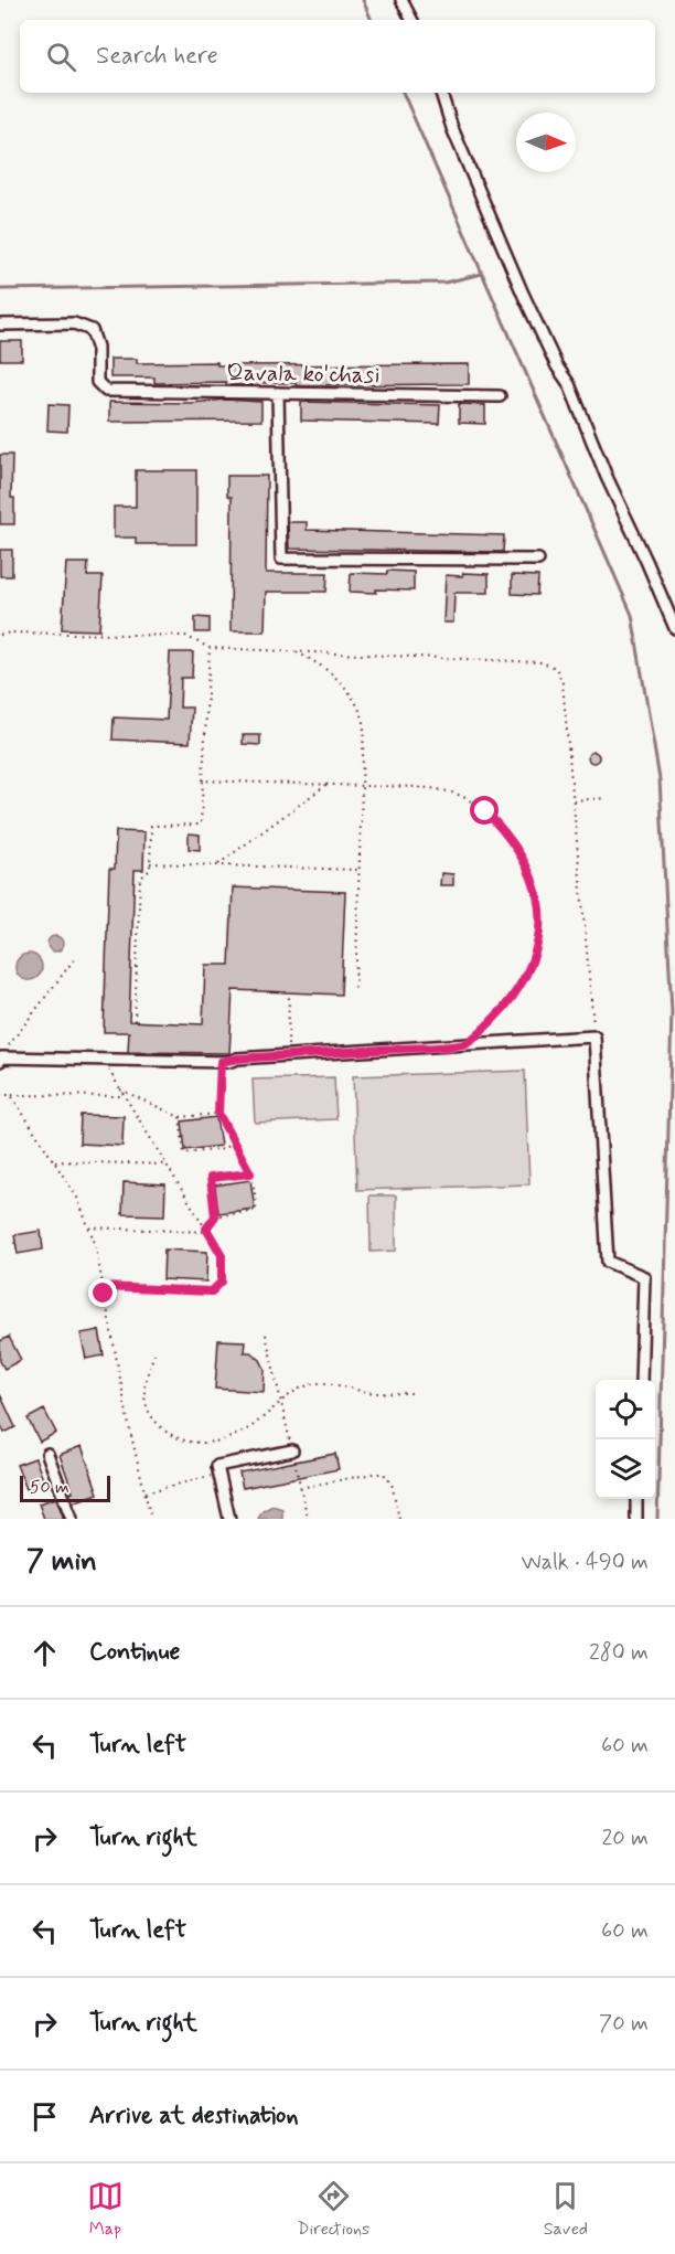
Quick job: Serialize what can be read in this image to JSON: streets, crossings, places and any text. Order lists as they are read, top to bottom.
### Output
{
  "streets": {
    "street": ["Qavala ko'chasi"]
  },
  "scale_bar": "50 m",
  "north": "right",
  "page": {
    "search": "Search here",
    "scale": "50 m",
    "heading": ["7 min", "Walk · 490 m"],
    "list": [
      ["Continue", "280 m"],
      ["Turn left", "60 m"],
      ["Turn right", "20 m"],
      ["Turn left", "60 m"],
      ["Turn right", "70 m"],
      "Arrive at destination"
    ],
    "nav": ["Map", "Directions", "Saved"]
  }
}
